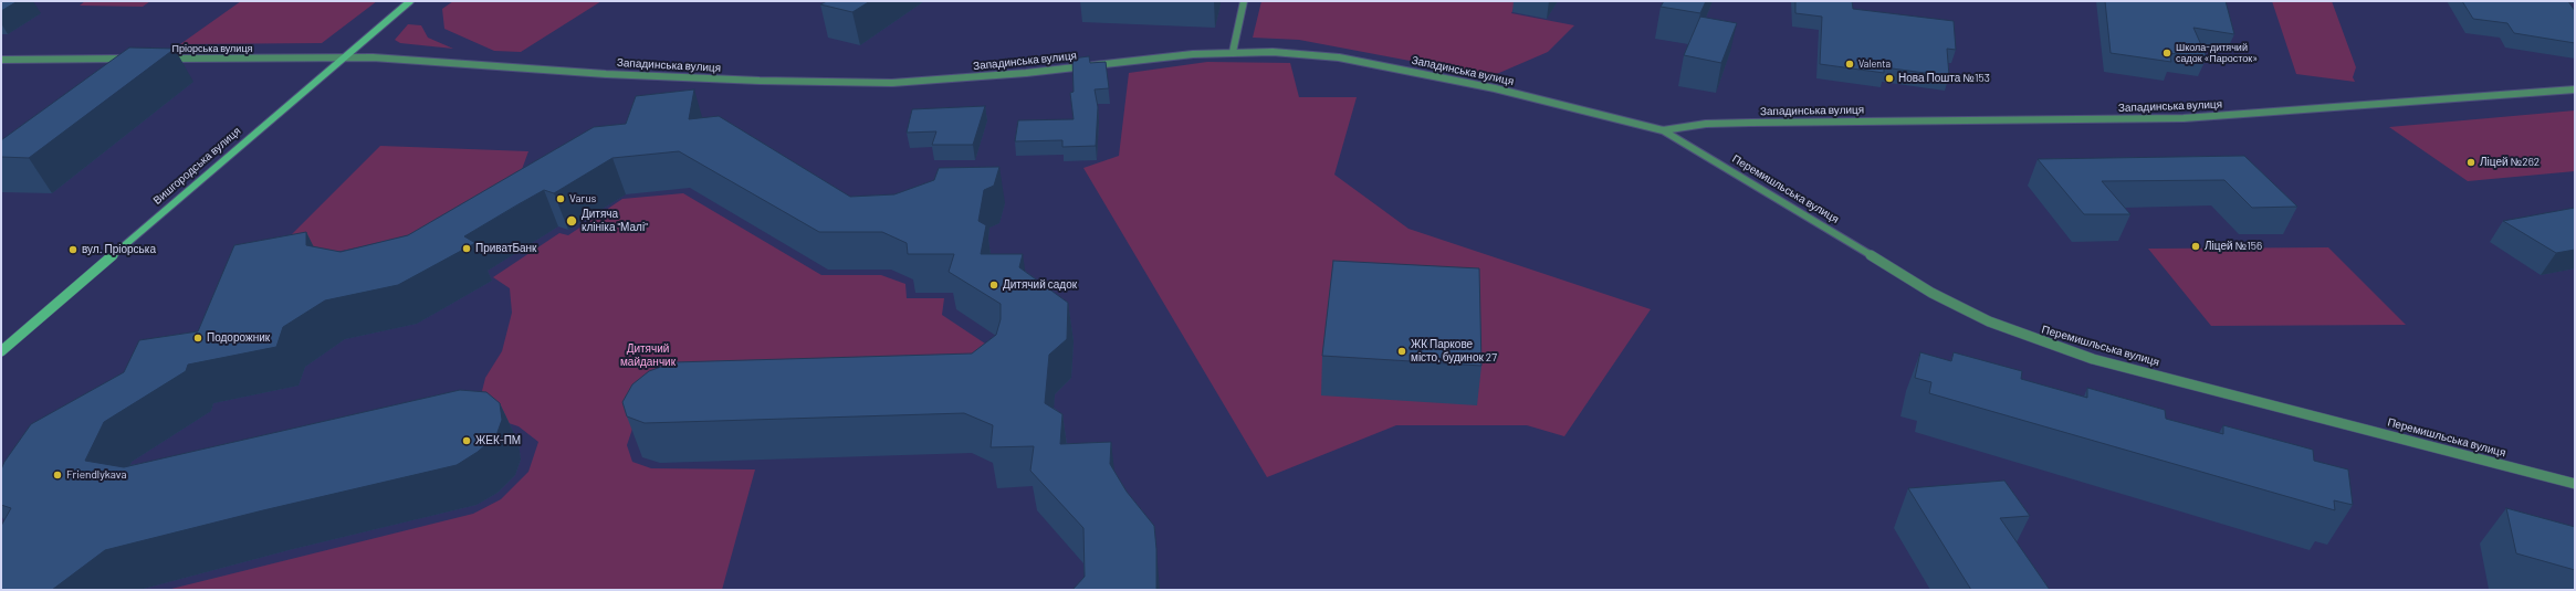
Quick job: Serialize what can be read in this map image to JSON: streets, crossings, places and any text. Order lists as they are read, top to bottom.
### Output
{
  "streets": {
    "main road": ["Вишгородська вулиця"],
    "street": ["Пріорська вулиця", "Западинська вулиця", "Перемишльська вулиця"]
  },
  "crossings": [
    ["Пріорська вулиця", "Западинська вулиця"],
    ["Пріорська вулиця", "Вишгородська вулиця"],
    ["Западинська вулиця", "Вишгородська вулиця"],
    ["Западинська вулиця", "Перемишльська вулиця"]
  ],
  "parks": ["Дитячий майданчик"],
  "places": [
    "Школа-дитячий садок «Паросток»",
    "Valenta",
    "Нова Пошта №153",
    "Ліцей №262",
    "Varus",
    "Дитяча клініка \"Малі\"",
    "Ліцей №156",
    "ПриватБанк",
    "вул. Пріорська",
    "Дитячий садок",
    "Подорожник",
    "ЖК Паркове місто, будинок 27",
    "ЖЕК-ПМ",
    "Friendlykava"
  ]
}
